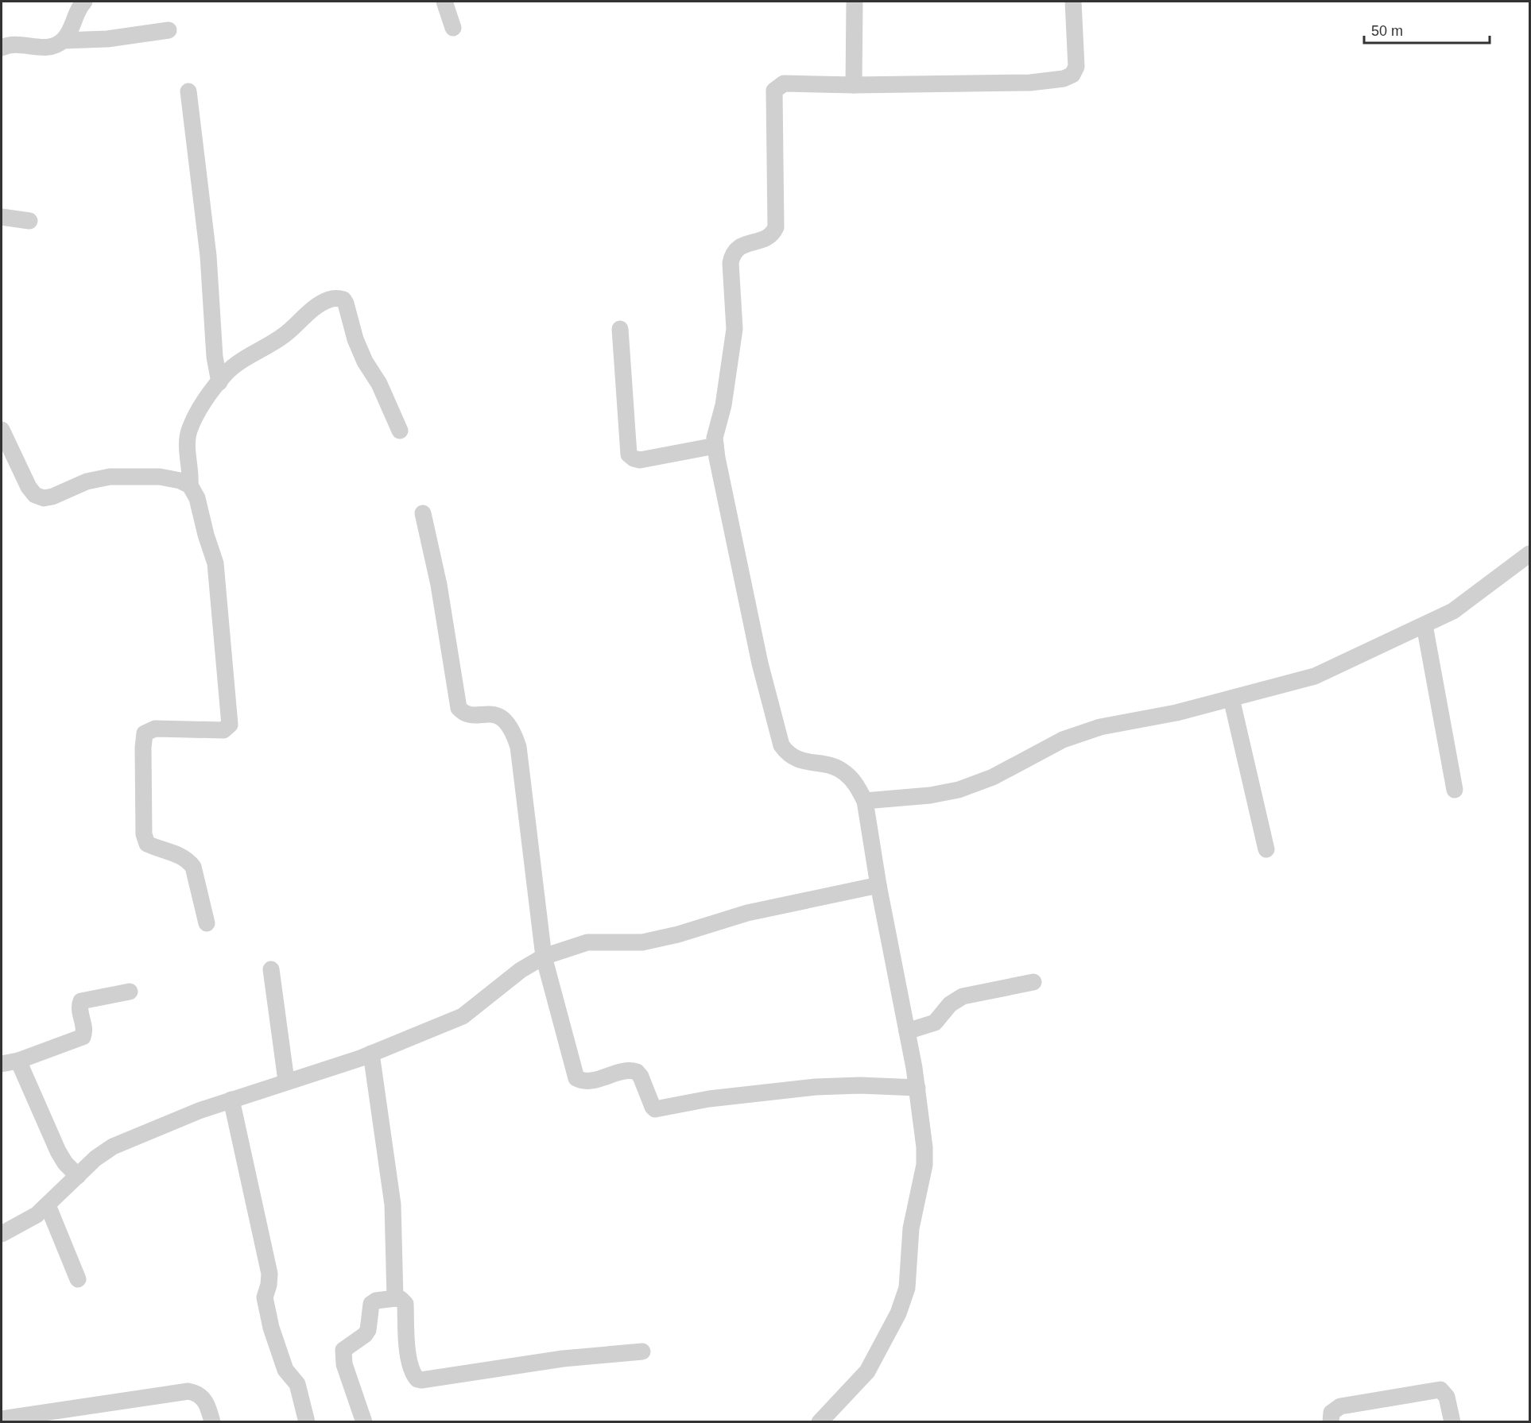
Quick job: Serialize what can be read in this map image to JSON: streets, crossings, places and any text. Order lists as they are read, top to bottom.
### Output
{
  "scale_bar": "50 m"
}
